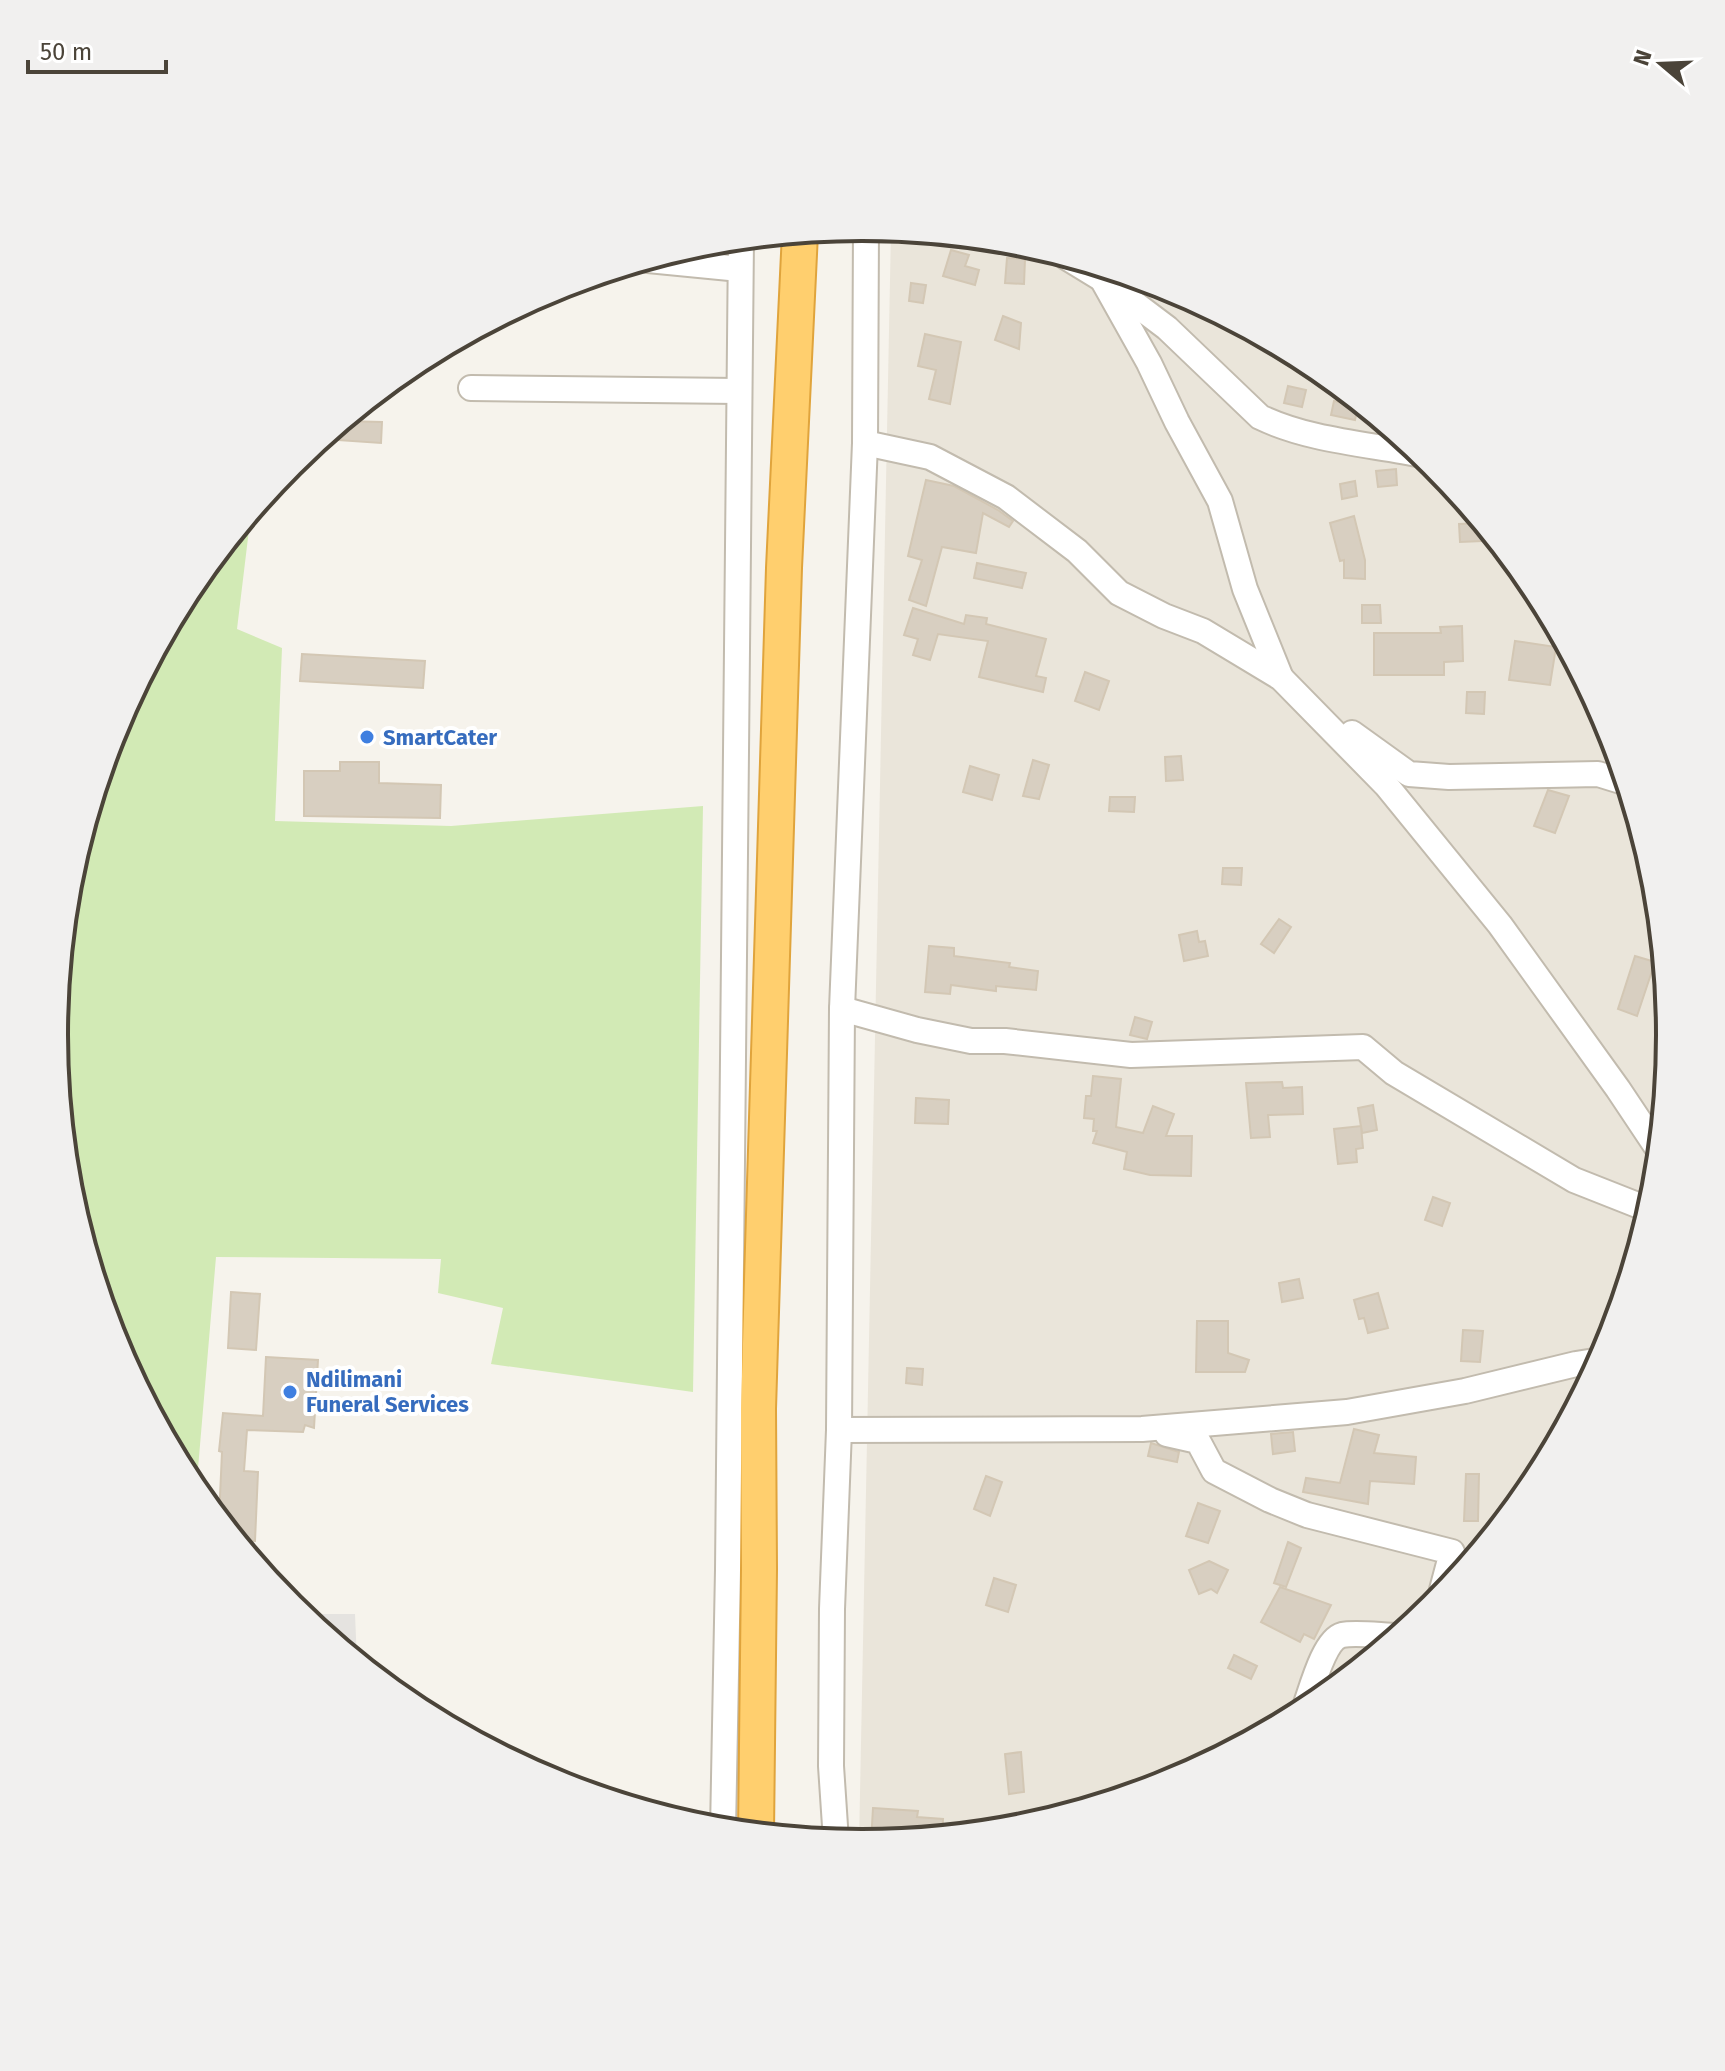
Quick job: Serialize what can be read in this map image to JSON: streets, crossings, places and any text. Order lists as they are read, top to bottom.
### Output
{
  "places": ["SmartCater", "Ndilimani Funeral Services"],
  "scale_bar": "50 m",
  "north": "left"
}
